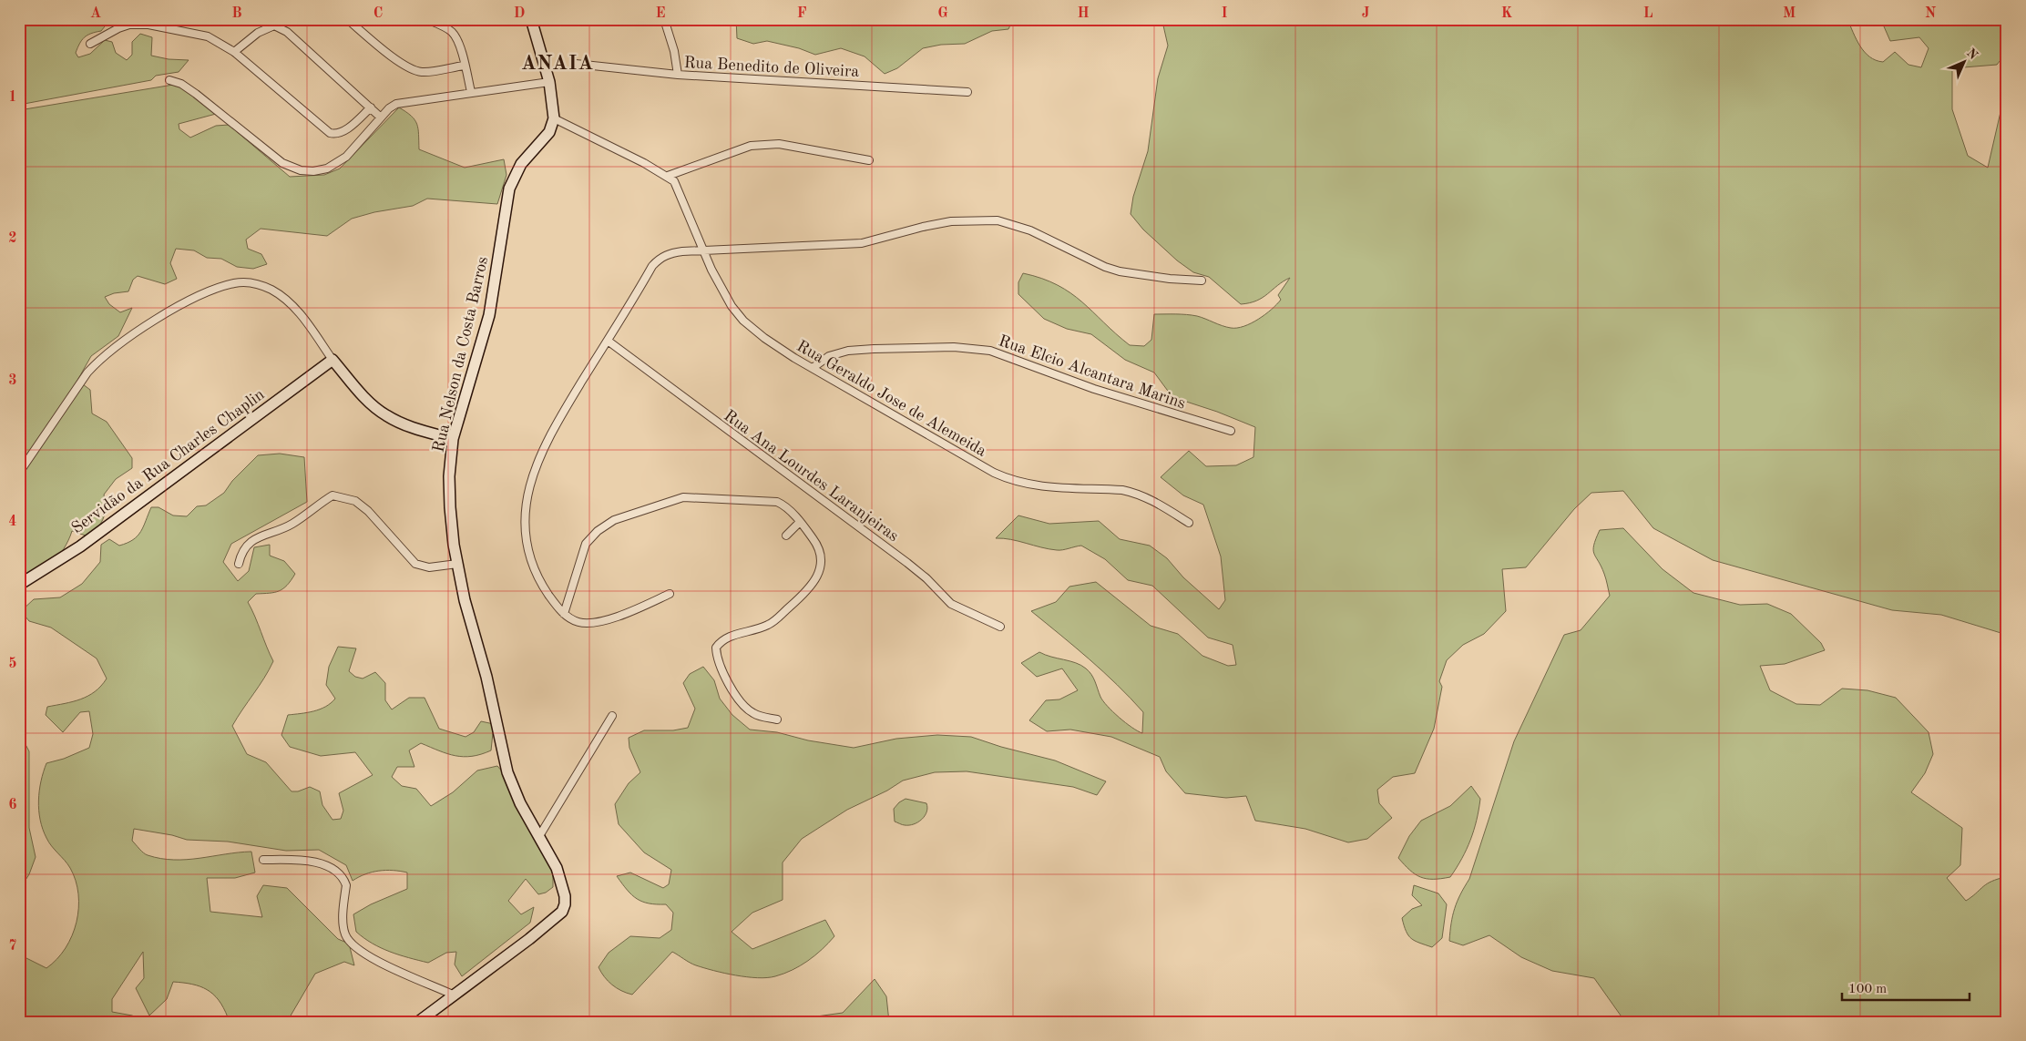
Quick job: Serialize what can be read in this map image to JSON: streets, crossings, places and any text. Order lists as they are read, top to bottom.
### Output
{
  "streets": {
    "street": [
      "Rua Benedito de Oliveira",
      "Rua Nelson da Costa Barros",
      "Rua Elcio Alcantara Marins",
      "Rua Geraldo Jose de Alemeida",
      "Servidão da Rua Charles Chaplin",
      "Rua Ana Lourdes Laranjeiras"
    ]
  },
  "crossings": [
    ["Rua Elcio Alcantara Marins", "Rua Geraldo Jose de Alemeida"]
  ],
  "districts": ["ANAIA"],
  "scale_bar": "100 m",
  "north": "top right",
  "grid": {
    "columns": [
      "A",
      "B",
      "C",
      "D",
      "E",
      "F",
      "G",
      "H",
      "I",
      "J",
      "K",
      "L",
      "M",
      "N"
    ],
    "rows": [
      "1",
      "2",
      "3",
      "4",
      "5",
      "6",
      "7"
    ]
  }
}
